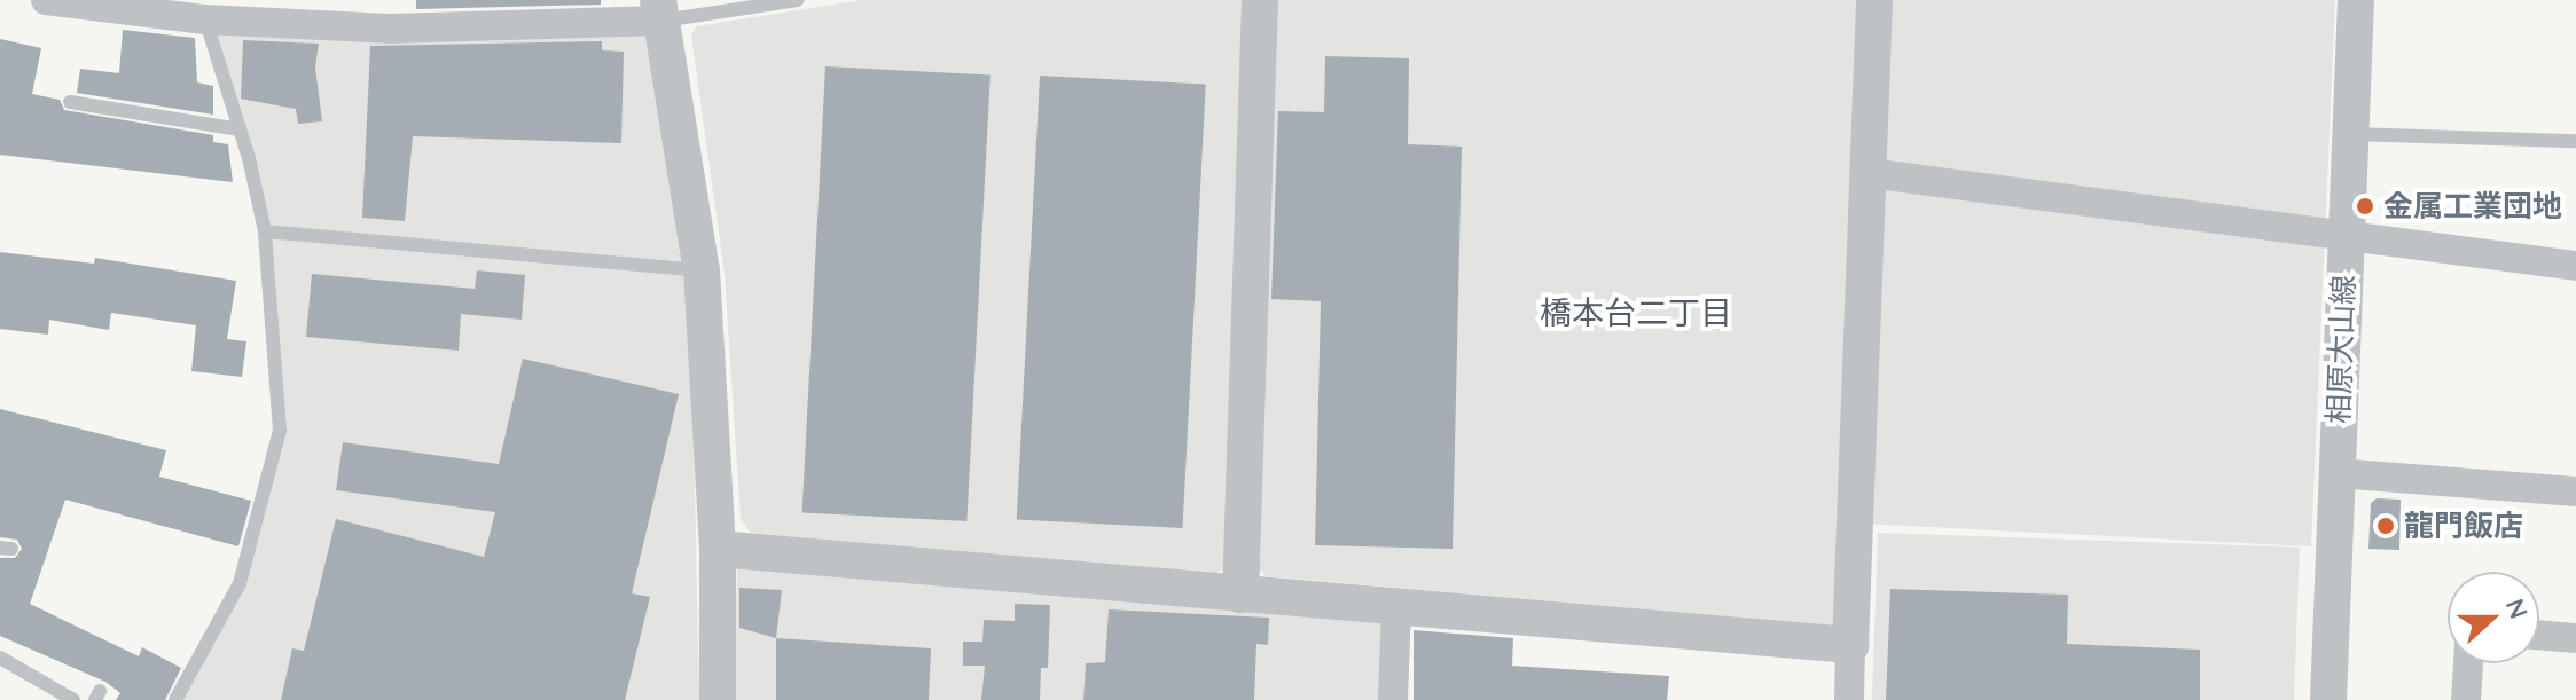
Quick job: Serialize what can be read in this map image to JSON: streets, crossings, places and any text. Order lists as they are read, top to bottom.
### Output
{
  "streets": {
    "street": ["相原大山線"]
  },
  "districts": ["橋本台二丁目"],
  "places": ["金属工業団地", "龍門飯店"],
  "north": "right"
}
